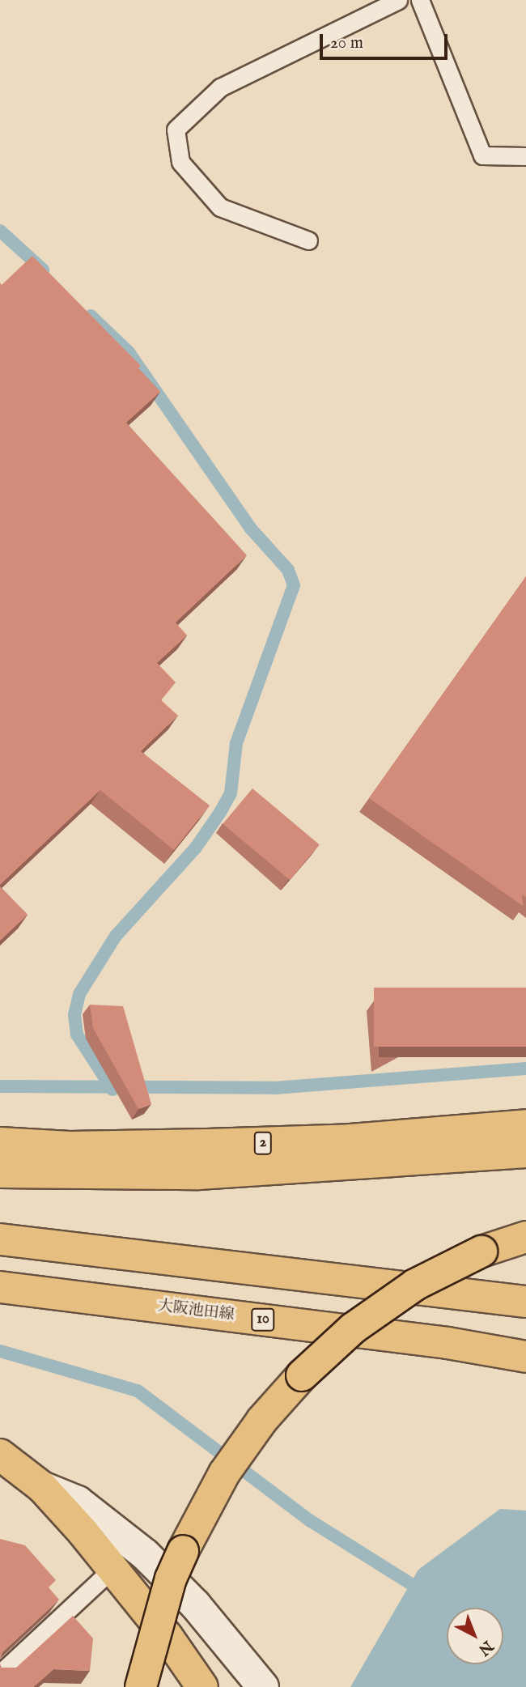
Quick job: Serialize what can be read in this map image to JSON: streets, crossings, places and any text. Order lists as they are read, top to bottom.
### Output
{
  "streets": {
    "main road": ["2", "大阪池田線", "10"]
  },
  "scale_bar": "20 m",
  "north": "bottom right"
}
